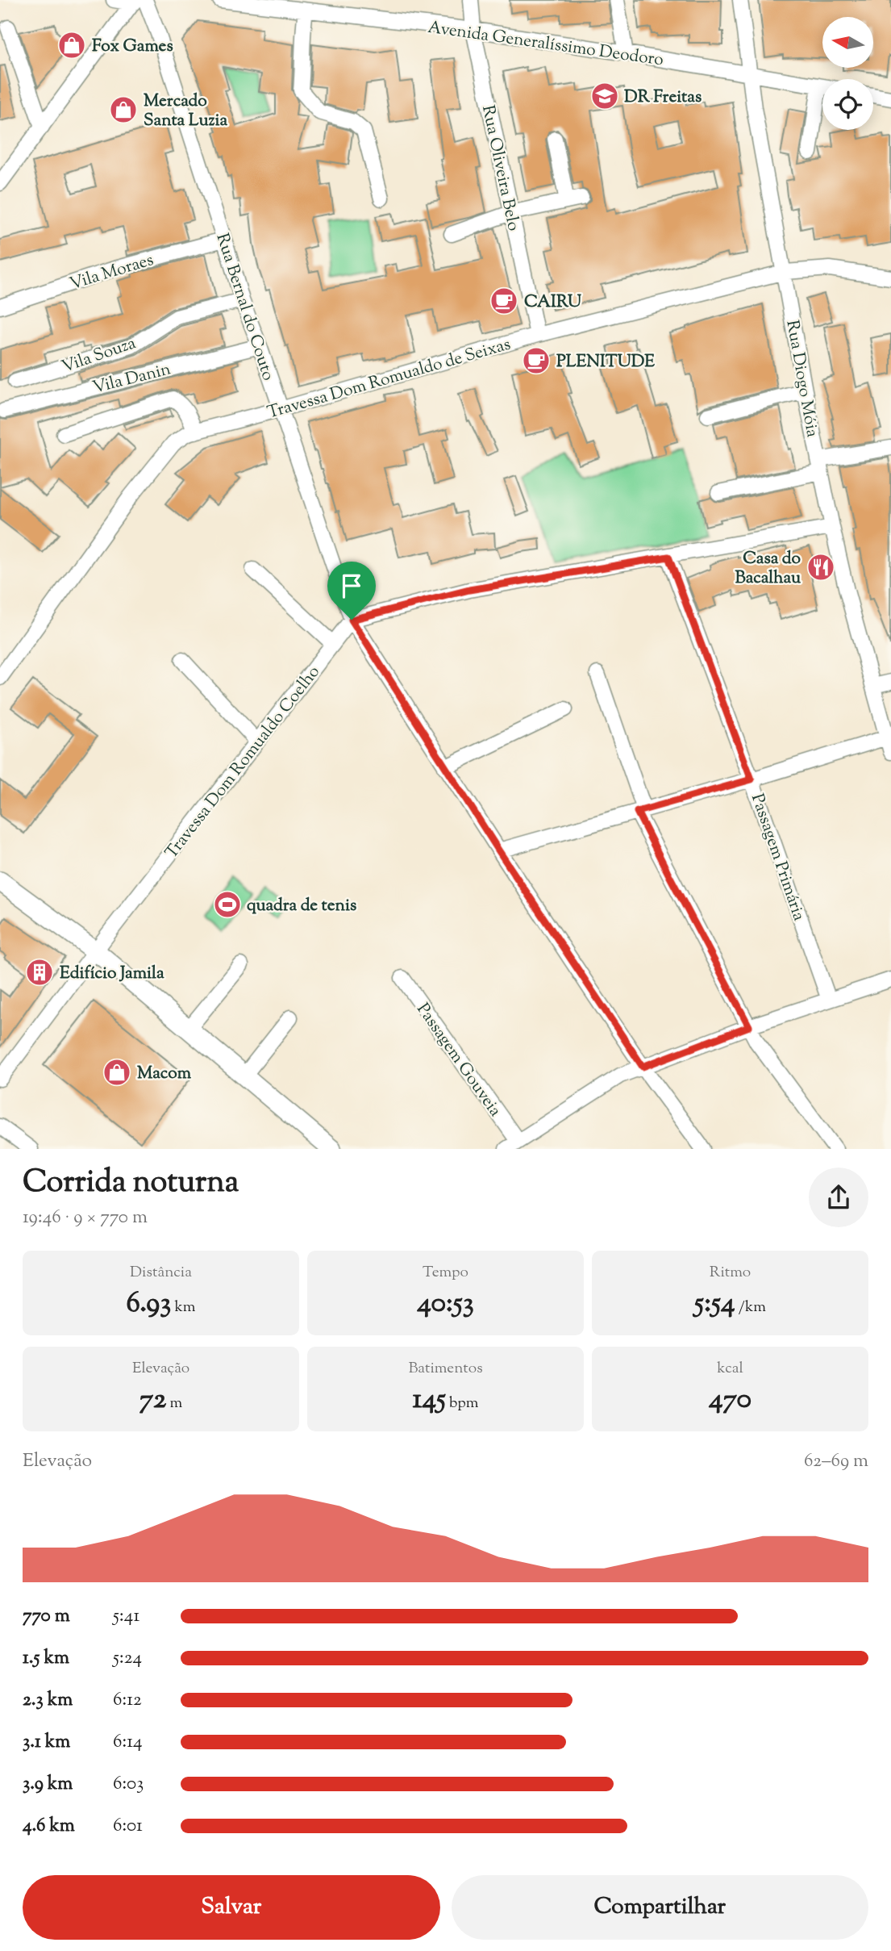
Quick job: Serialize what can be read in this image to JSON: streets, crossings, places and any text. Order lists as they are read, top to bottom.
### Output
{
  "streets": {
    "street": [
      "Avenida Generalíssimo Deodoro",
      "Rua Oliveira Belo",
      "Vila Moraes",
      "Rua Bernal do Couto",
      "Vila Souza",
      "Vila Danin",
      "Travessa Dom Romualdo de Seixas",
      "Rua Diogo Móia",
      "Travessa Dom Romualdo Coelho",
      "Passagem Primária",
      "Passagem Gouveia"
    ]
  },
  "crossings": [
    ["Avenida Generalíssimo Deodoro", "Rua Oliveira Belo"],
    ["Avenida Generalíssimo Deodoro", "Rua Diogo Móia"],
    ["Rua Oliveira Belo", "Travessa Dom Romualdo de Seixas"],
    ["Vila Moraes", "Rua Bernal do Couto"],
    ["Rua Bernal do Couto", "Vila Souza"],
    ["Rua Bernal do Couto", "Vila Danin"],
    ["Rua Bernal do Couto", "Travessa Dom Romualdo de Seixas"],
    ["Rua Bernal do Couto", "Travessa Dom Romualdo Coelho"],
    ["Travessa Dom Romualdo de Seixas", "Rua Diogo Móia"]
  ],
  "places": {
    "shop": ["Fox Games", "Mercado Santa Luzia", "Macom"],
    "school or university": ["DR Freitas"],
    "cafe": ["CAIRU", "PLENITUDE"],
    "restaurant": ["Casa do Bacalhau"],
    "sports": ["quadra de tenis"],
    "building": ["Edifício Jamila"]
  },
  "north": "left",
  "page": {
    "heading": ["Corrida noturna", "19:46 · 9 × 770 m"],
    "stats": [
      ["Distância", "6.93 km"],
      ["Tempo", "40:53"],
      ["Ritmo", "5:54 /km"],
      ["Elevação", "72 m"],
      ["Batimentos", "145 bpm"],
      ["kcal", "470"]
    ],
    "chart": ["Elevação", "62–69 m"],
    "list": [
      {
        "name": "770 m",
        "note": "5:41"
      },
      {
        "name": "1.5 km",
        "note": "5:24"
      },
      {
        "name": "2.3 km",
        "note": "6:12"
      },
      {
        "name": "3.1 km",
        "note": "6:14"
      },
      {
        "name": "3.9 km",
        "note": "6:03"
      },
      {
        "name": "4.6 km",
        "note": "6:01"
      }
    ],
    "buttons": ["Salvar", "Compartilhar"]
  }
}
